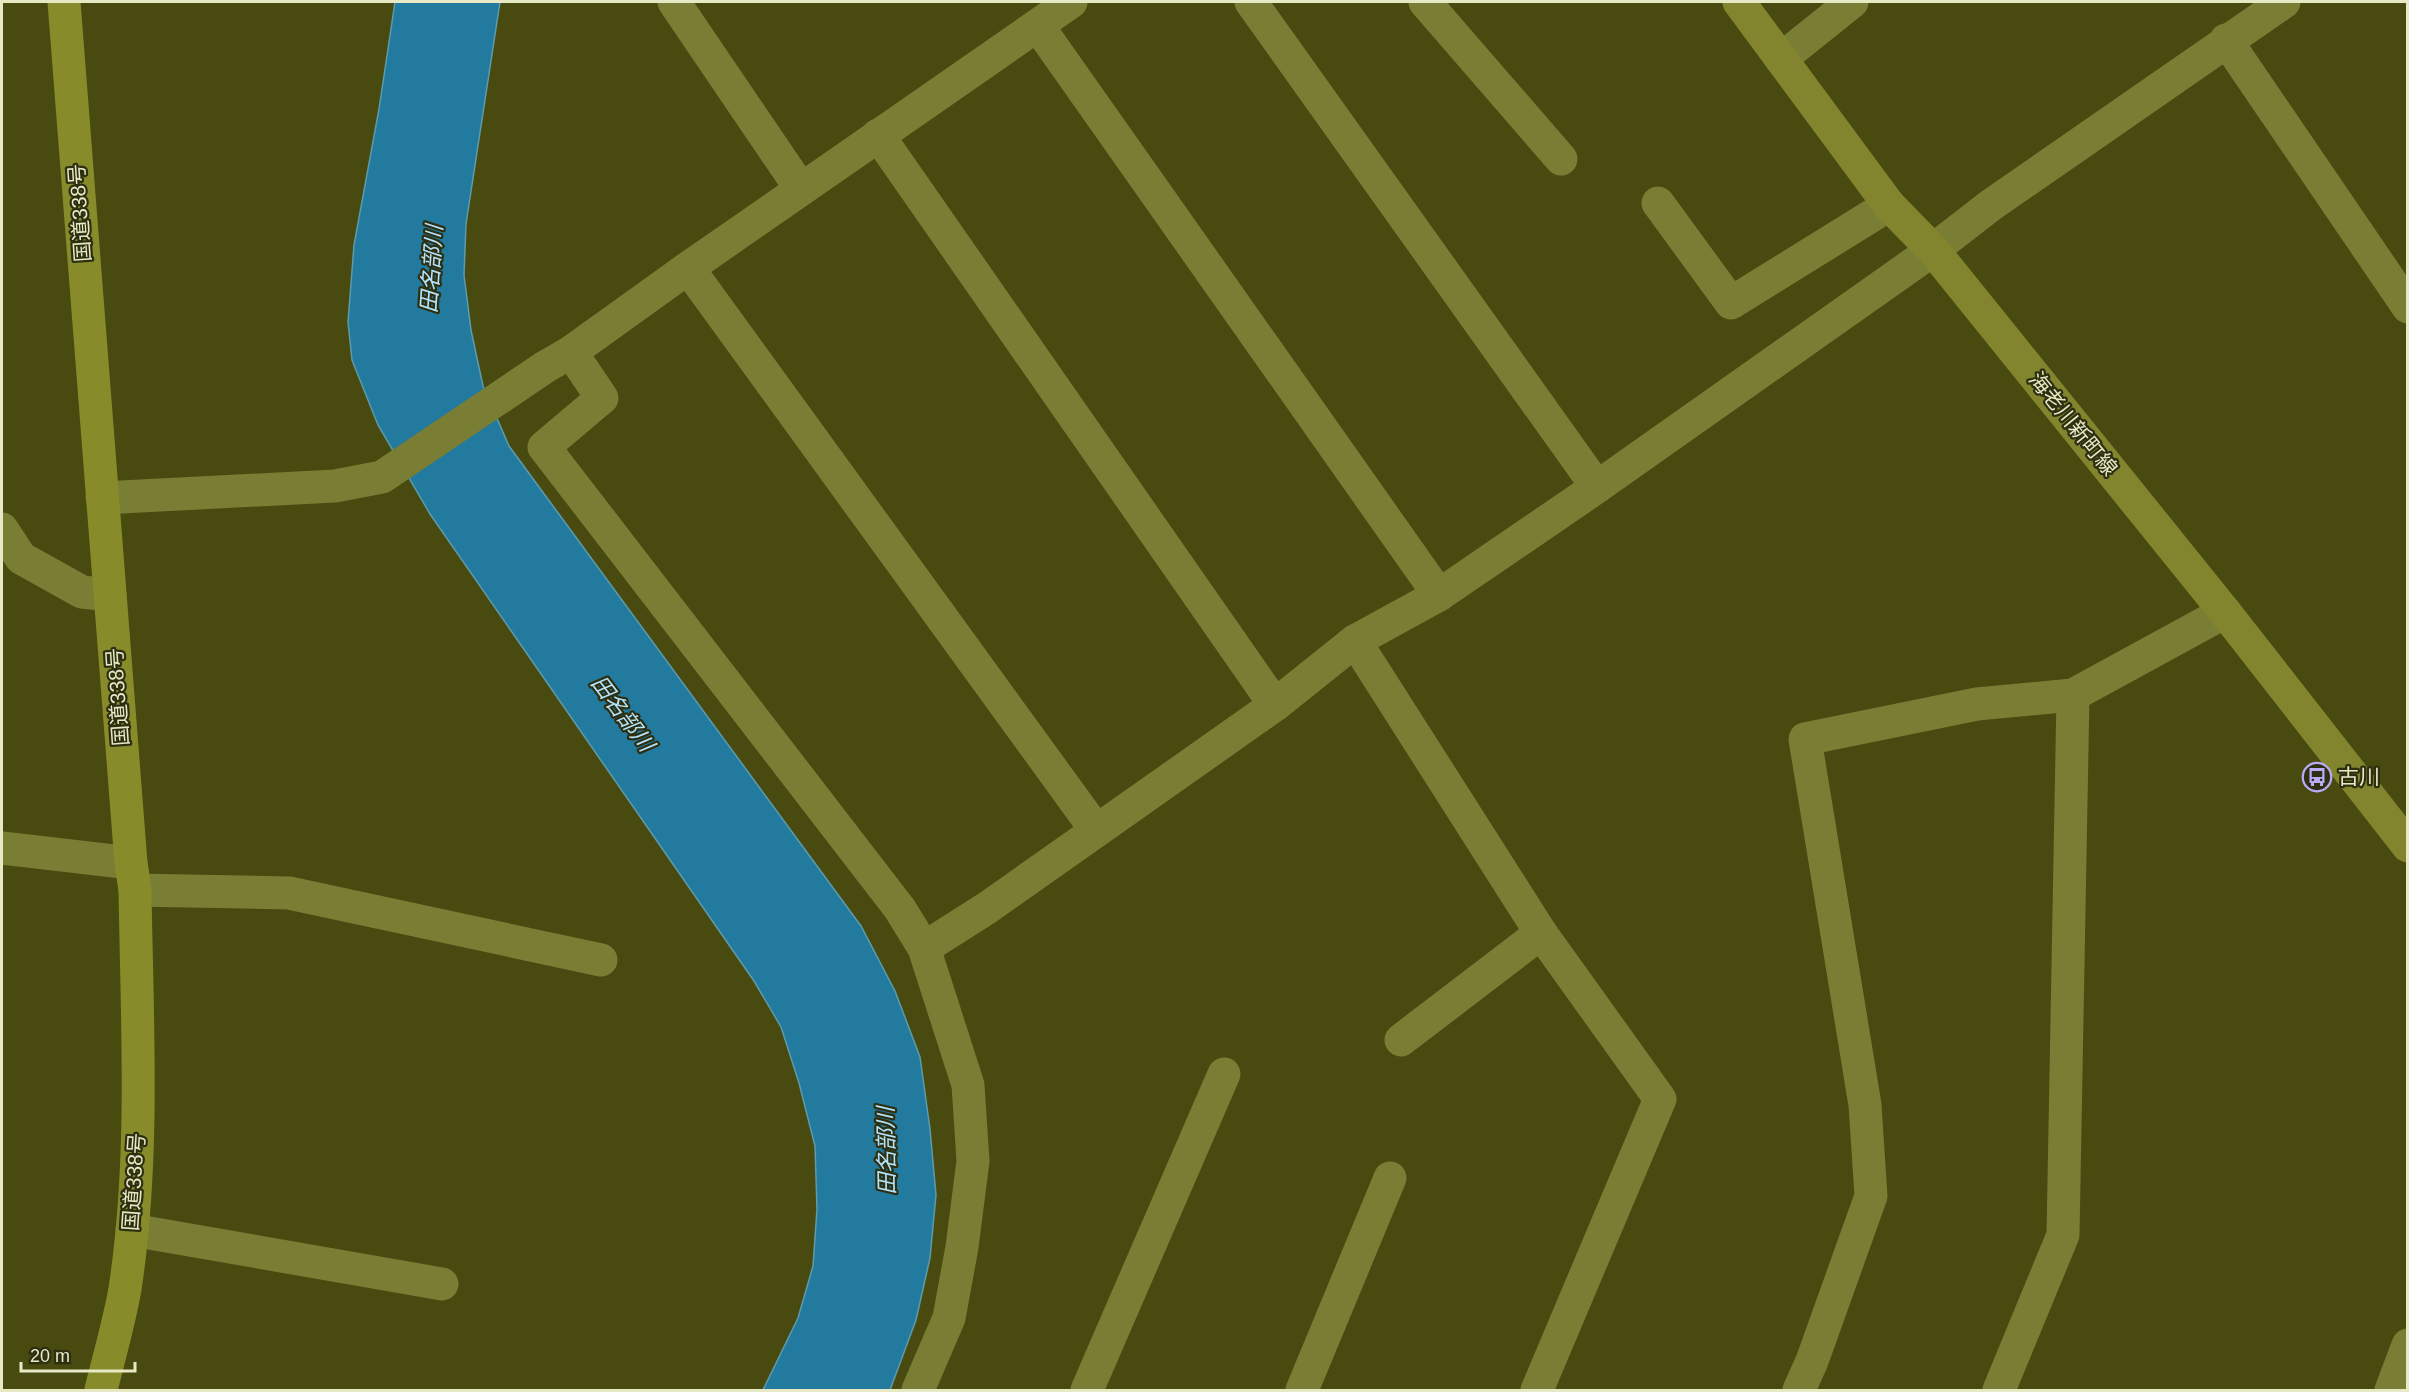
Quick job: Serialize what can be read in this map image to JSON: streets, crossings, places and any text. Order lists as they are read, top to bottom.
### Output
{
  "streets": {
    "highway": ["国道338号"],
    "main road": ["海老川新町線"]
  },
  "water": ["田名部川"],
  "places": {
    "bus stop": ["古川"]
  },
  "scale_bar": "20 m"
}
